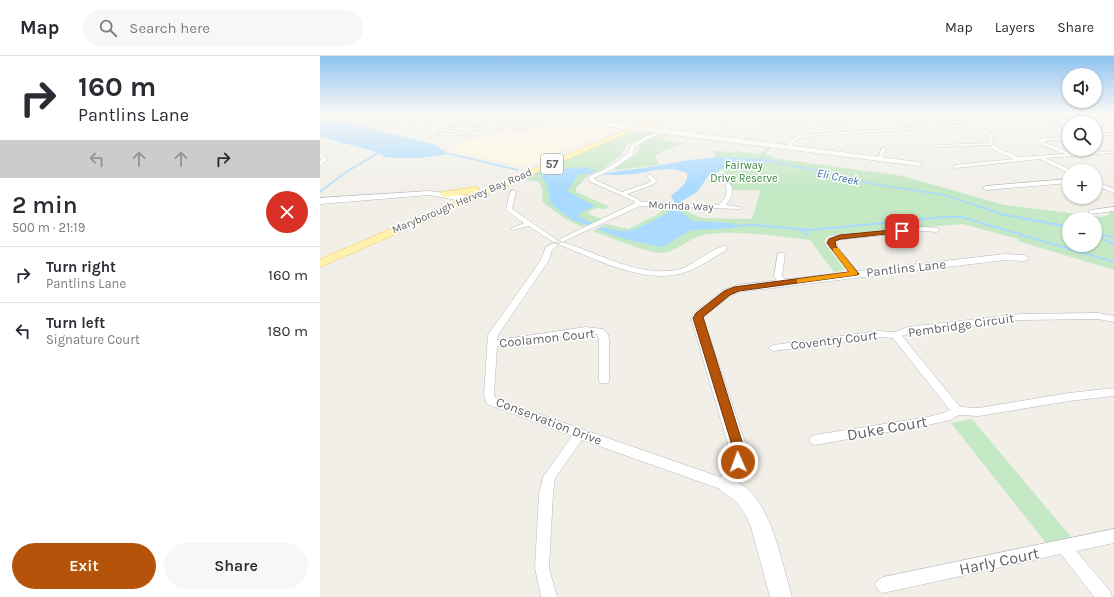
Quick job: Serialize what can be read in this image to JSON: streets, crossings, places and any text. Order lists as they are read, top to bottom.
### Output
{
  "streets": {
    "main road": ["57", "Maryborough Hervey Bay Road"],
    "street": [
      "Morinda Way",
      "Pantlins Lane",
      "Pembridge Circuit",
      "Coolamon Court",
      "Coventry Court",
      "Conservation Drive",
      "Duke Court",
      "Harly Court"
    ]
  },
  "crossings": [
    ["Pantlins Lane", "Conservation Drive"],
    ["Pembridge Circuit", "Coventry Court"],
    ["Pembridge Circuit", "Duke Court"],
    ["Coolamon Court", "Conservation Drive"]
  ],
  "water": ["Eli Creek"],
  "parks": ["Fairway Drive Reserve"],
  "page": {
    "header": "Map",
    "search": "Search here",
    "nav": ["Map", "Layers", "Share"],
    "turn": ["160 m", "Pantlins Lane"],
    "map_buttons": ["+", "−"],
    "heading": ["2 min", "500 m · 21:19"],
    "list": [
      {
        "name": "Turn right",
        "note": "Pantlins Lane",
        "value": "160 m"
      },
      {
        "name": "Turn left",
        "note": "Signature Court",
        "value": "180 m"
      }
    ],
    "buttons": ["Exit", "Share"]
  }
}
